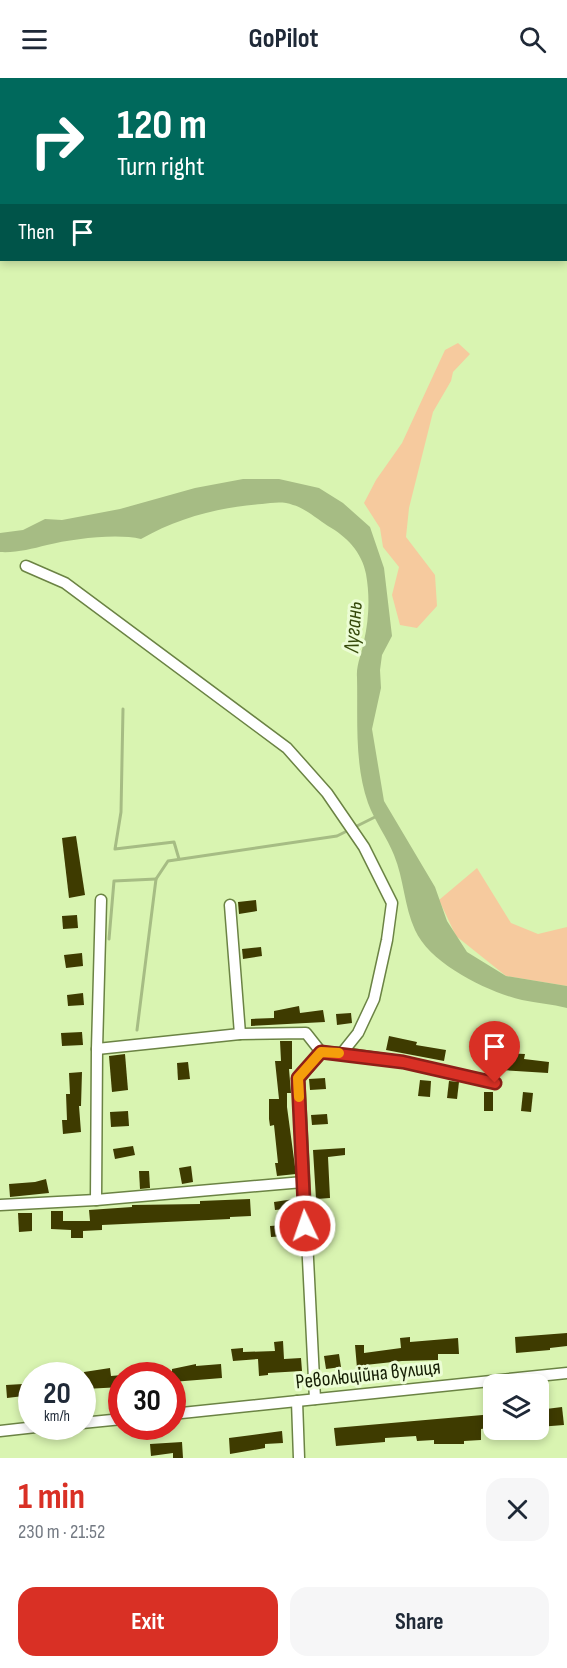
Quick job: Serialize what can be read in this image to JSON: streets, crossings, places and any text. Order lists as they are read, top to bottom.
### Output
{
  "streets": {
    "street": ["Революційна вулиця"]
  },
  "water": ["Лугань"],
  "page": {
    "header": "GoPilot",
    "turn": ["120 m", "Turn right"],
    "then": "Then",
    "speed": "20 km/h",
    "limit": "30",
    "heading": ["1 min", "230 m · 21:52"],
    "buttons": ["Exit", "Share"]
  }
}
